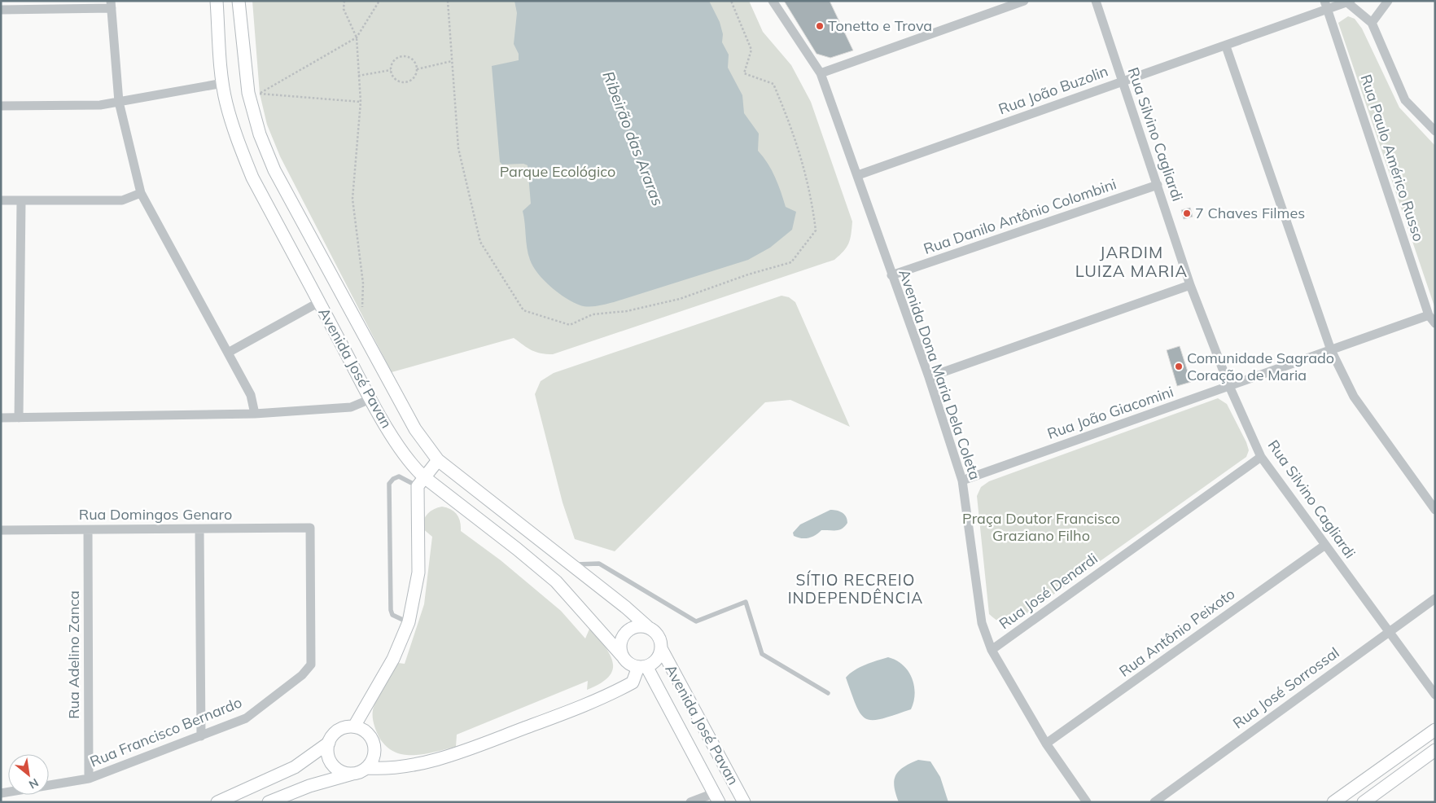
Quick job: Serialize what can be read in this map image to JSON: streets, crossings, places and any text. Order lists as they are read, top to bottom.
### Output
{
  "streets": {
    "street": [
      "Rua João Buzolin",
      "Rua Silvino Cagliardi",
      "Rua Paulo Américo Russo",
      "Rua Danilo Antônio Colombini",
      "Avenida José Pavan",
      "Avenida Dona Maria Dela Coleta",
      "Rua João Giacomini",
      "Rua Domingos Genaro",
      "Rua José Denardi",
      "Rua Antônio Peixoto",
      "Rua Adelino Zanca",
      "Rua José Sorrossal",
      "Rua Francisco Bernardo"
    ]
  },
  "crossings": [
    ["Rua João Buzolin", "Rua Silvino Cagliardi"],
    ["Rua João Buzolin", "Rua Paulo Américo Russo"],
    ["Rua João Buzolin", "Avenida Dona Maria Dela Coleta"],
    ["Rua Silvino Cagliardi", "Rua Danilo Antônio Colombini"],
    ["Rua Silvino Cagliardi", "Rua João Giacomini"],
    ["Rua Silvino Cagliardi", "Rua José Denardi"],
    ["Rua Silvino Cagliardi", "Rua Antônio Peixoto"],
    ["Rua Silvino Cagliardi", "Rua José Sorrossal"],
    ["Rua Paulo Américo Russo", "Rua João Giacomini"],
    ["Rua Danilo Antônio Colombini", "Avenida Dona Maria Dela Coleta"],
    ["Avenida Dona Maria Dela Coleta", "Rua João Giacomini"],
    ["Avenida Dona Maria Dela Coleta", "Rua José Denardi"],
    ["Avenida Dona Maria Dela Coleta", "Rua Antônio Peixoto"],
    ["Rua Domingos Genaro", "Rua Adelino Zanca"],
    ["Rua Domingos Genaro", "Rua Francisco Bernardo"],
    ["Rua Adelino Zanca", "Rua Francisco Bernardo"]
  ],
  "districts": ["JARDIM LUIZA MARIA", "SÍTIO RECREIO INDEPENDÊNCIA"],
  "water": ["Ribeirão das Araras"],
  "parks": ["Parque Ecológico", "Praça Doutor Francisco Graziano Filho"],
  "places": ["Tonetto e Trova", "7 Chaves Filmes", "Comunidade Sagrado Coração de Maria"],
  "north": "bottom right"
}
